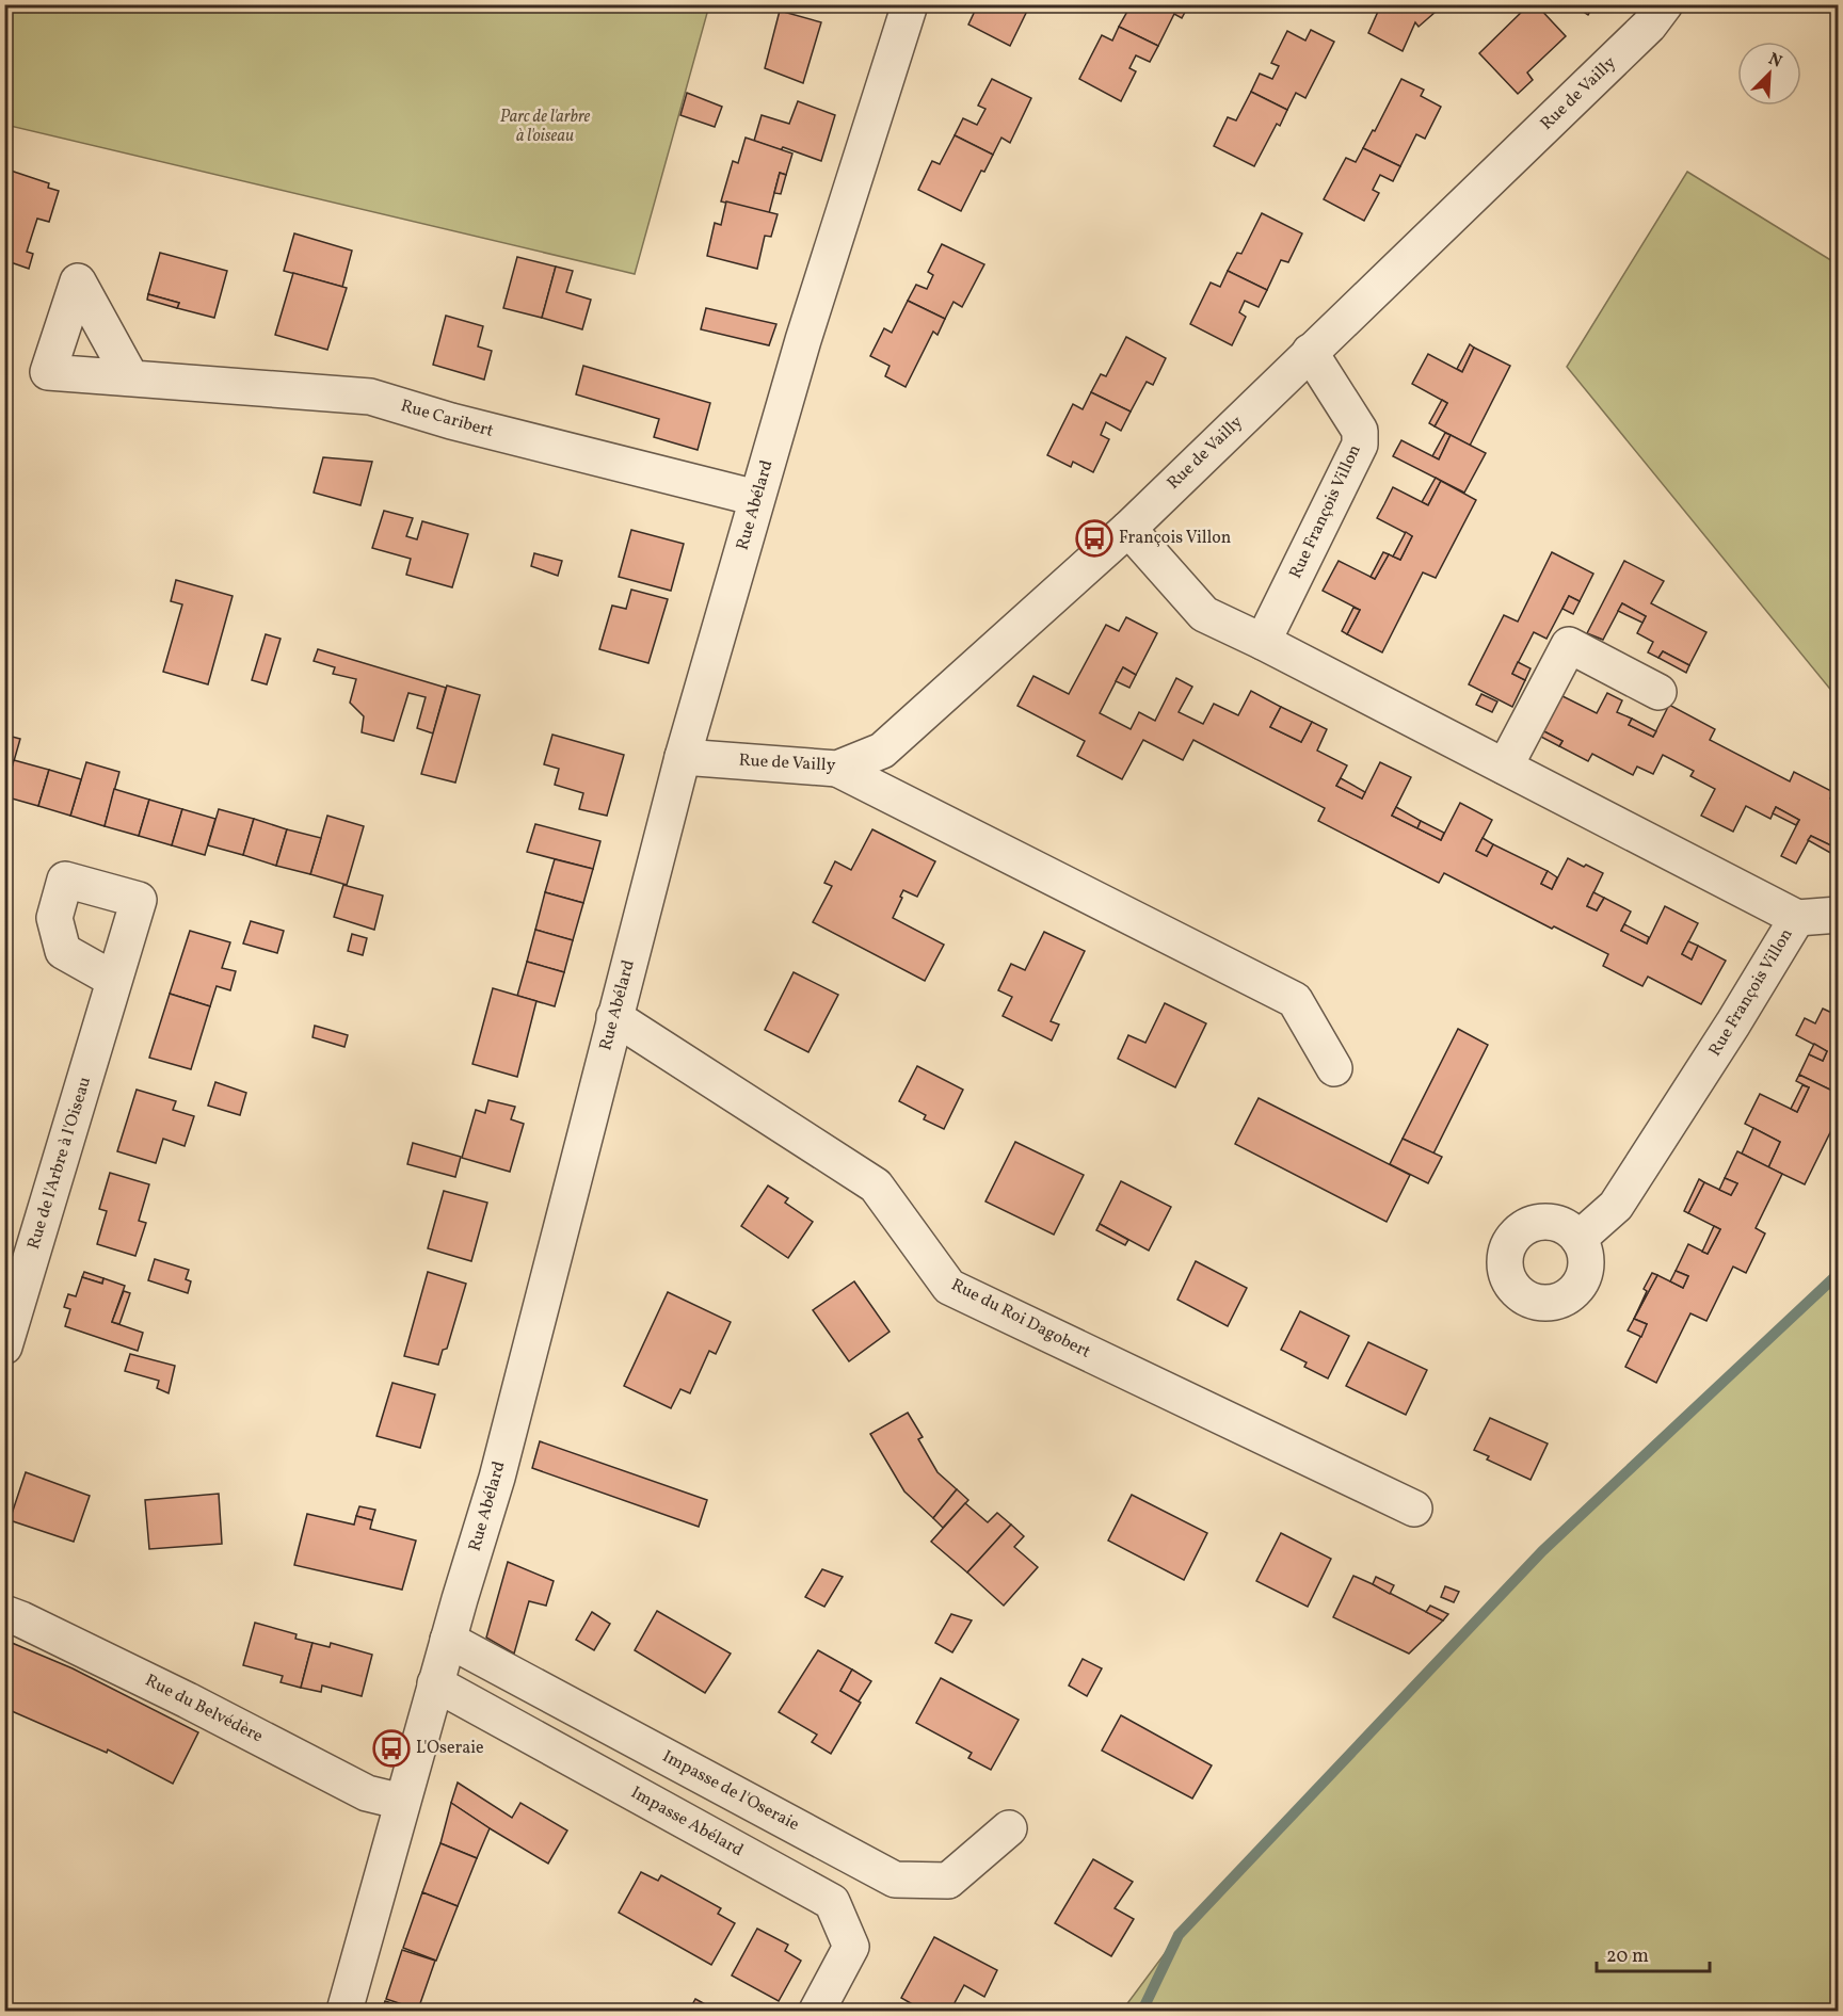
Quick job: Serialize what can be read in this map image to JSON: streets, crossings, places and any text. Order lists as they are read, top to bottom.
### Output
{
  "streets": {
    "street": [
      "Rue de Vailly",
      "Rue Caribert",
      "Rue Abélard",
      "Rue François Villon",
      "Rue de l'Arbre à l'Oiseau",
      "Rue du Roi Dagobert",
      "Rue du Belvédère",
      "Impasse de l'Oseraie",
      "Impasse Abélard"
    ]
  },
  "crossings": [
    ["Rue de Vailly", "Rue Abélard"],
    ["Rue de Vailly", "Rue François Villon"],
    ["Rue Caribert", "Rue Abélard"],
    ["Rue Abélard", "Rue du Roi Dagobert"],
    ["Rue Abélard", "Rue du Belvédère"],
    ["Rue Abélard", "Impasse de l'Oseraie"],
    ["Rue Abélard", "Impasse Abélard"]
  ],
  "parks": ["Parc de l'arbre à l'oiseau"],
  "places": {
    "bus stop": ["François Villon", "L'Oseraie"]
  },
  "scale_bar": "20 m",
  "north": "top right"
}
